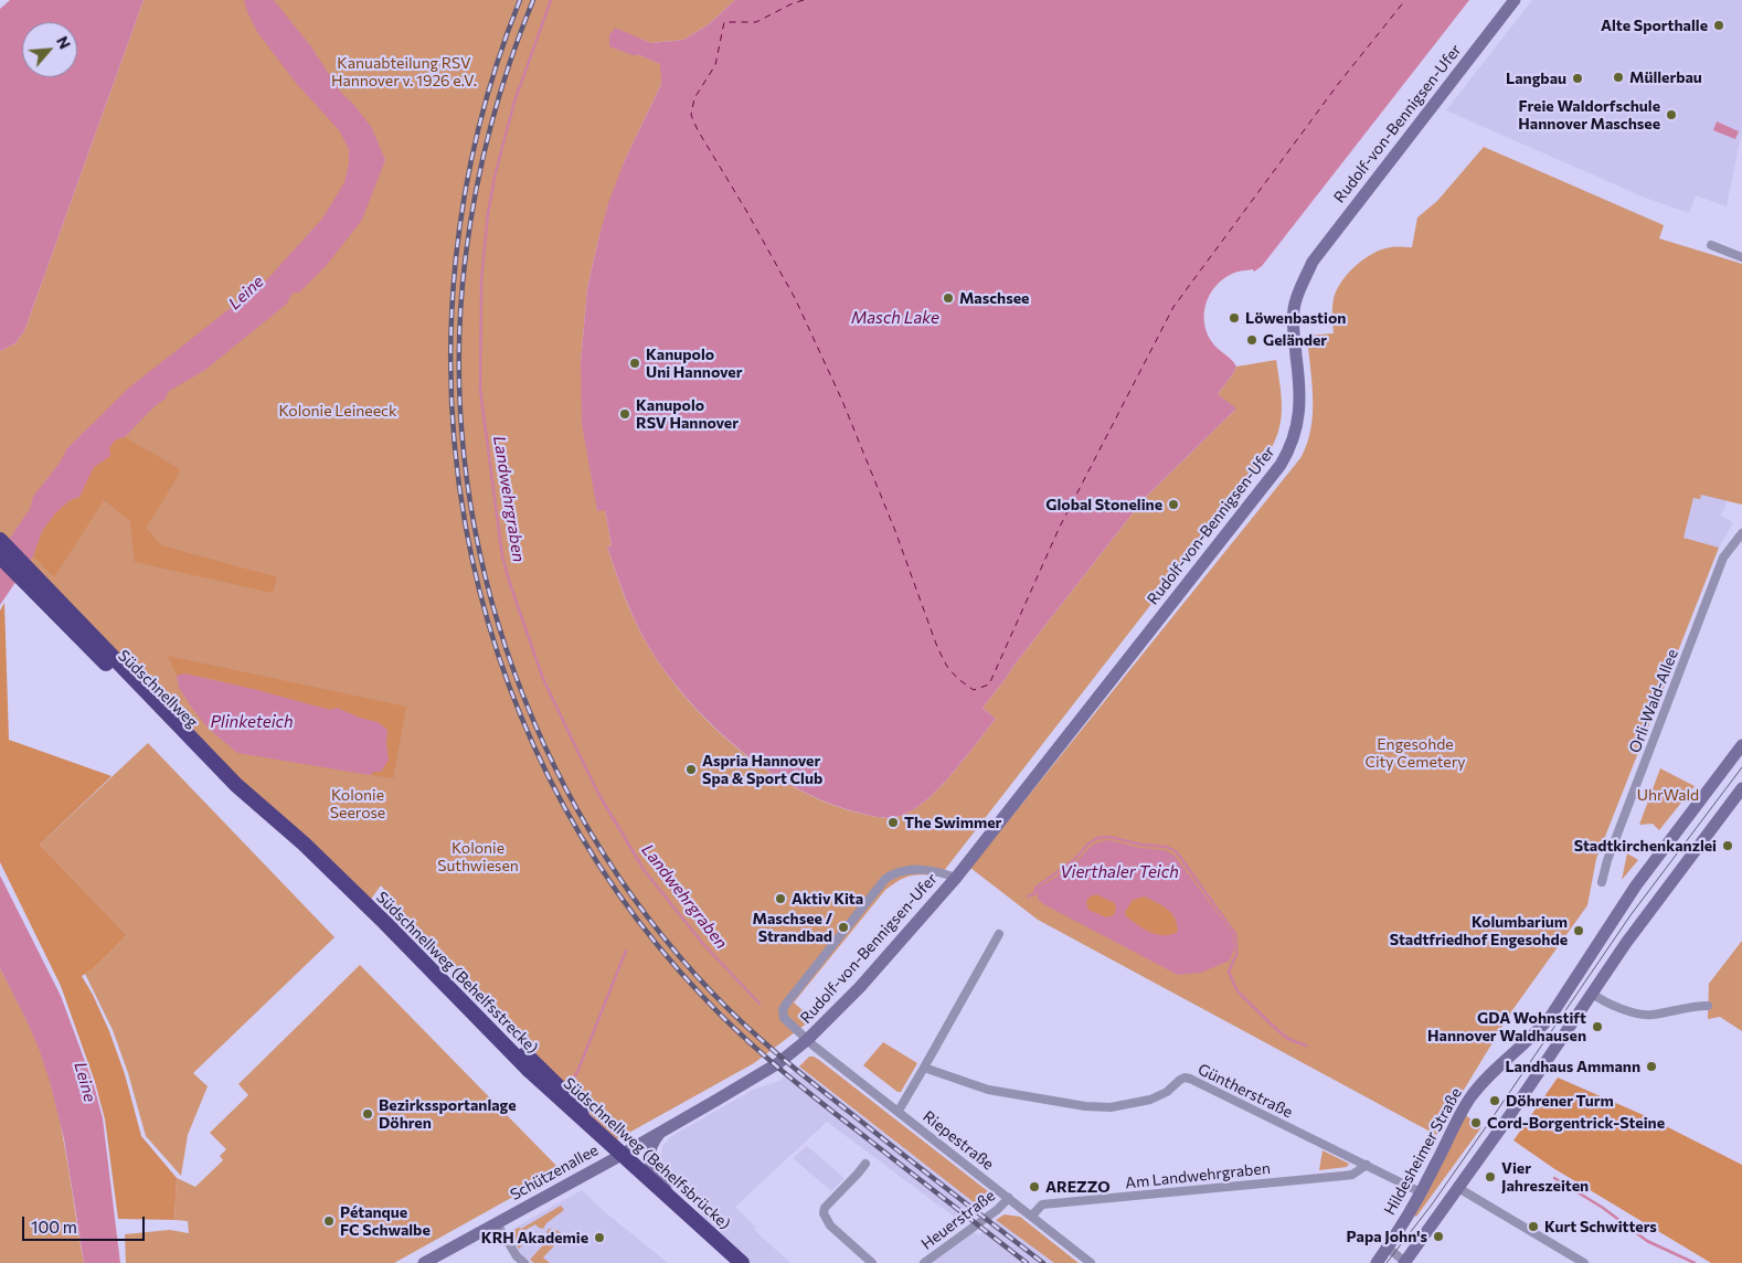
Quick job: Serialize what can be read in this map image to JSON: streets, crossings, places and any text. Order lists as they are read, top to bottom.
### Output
{
  "streets": {
    "highway": ["Südschnellweg", "Südschnellweg (Behelfsstrecke)", "Südschnellweg (Behelfsbrücke)"],
    "street": [
      "Rudolf-von-Bennigsen-Ufer",
      "Orli-Wald-Allee",
      "Güntherstraße",
      "Riepestraße",
      "Hildesheimer Straße",
      "Schützenallee",
      "Am Landwehrgraben",
      "Heuerstraße"
    ]
  },
  "crossings": [
    ["Rudolf-von-Bennigsen-Ufer", "Riepestraße"],
    ["Rudolf-von-Bennigsen-Ufer", "Schützenallee"],
    ["Südschnellweg", "Südschnellweg (Behelfsstrecke)"],
    ["Südschnellweg (Behelfsstrecke)", "Südschnellweg (Behelfsbrücke)"],
    ["Güntherstraße", "Hildesheimer Straße"],
    ["Güntherstraße", "Am Landwehrgraben"],
    ["Riepestraße", "Am Landwehrgraben"],
    ["Riepestraße", "Heuerstraße"]
  ],
  "water": [
    "Leine",
    "Masch Lake",
    "Landwehrgraben",
    "Plinketeich",
    "Vierthaler Teich"
  ],
  "parks": [
    "Kanuabteilung RSV Hannover v. 1926 e.V.",
    "Kolonie Leineeck",
    "Engesohde City Cemetery",
    "Kolonie Seerose",
    "UhrWald",
    "Kolonie Suthwiesen"
  ],
  "places": [
    "Alte Sporthalle",
    "Müllerbau",
    "Langbau",
    "Freie Waldorfschule Hannover Maschsee",
    "Maschsee",
    "Löwenbastion",
    "Geländer",
    "Kanupolo Uni Hannover",
    "Kanupolo RSV Hannover",
    "Global Stoneline",
    "Aspria Hannover Spa & Sport Club",
    "The Swimmer",
    "Stadtkirchenkanzlei",
    "Aktiv Kita",
    "Maschsee / Strandbad",
    "Kolumbarium Stadtfriedhof Engesohde",
    "GDA Wohnstift Hannover Waldhausen",
    "Landhaus Ammann",
    "Döhrener Turm",
    "Bezirkssportanlage Döhren",
    "Cord-Borgentrick-Steine",
    "Vier Jahreszeiten",
    "AREZZO",
    "Pétanque FC Schwalbe",
    "Kurt Schwitters",
    "Papa John's",
    "KRH Akademie"
  ],
  "scale_bar": "100 m",
  "north": "top right"
}
